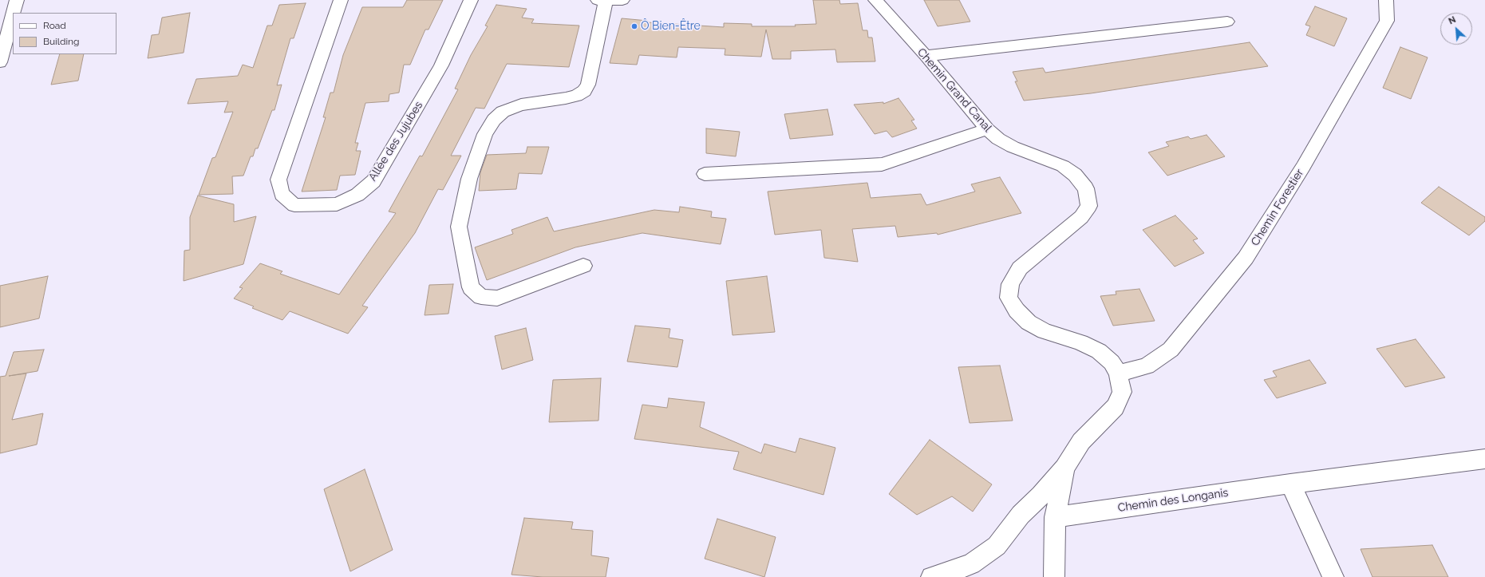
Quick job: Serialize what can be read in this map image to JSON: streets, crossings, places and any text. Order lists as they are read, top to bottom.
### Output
{
  "streets": {
    "street": [
      "Chemin Grand Canal",
      "Allée des Jujubes",
      "Chemin Forestier",
      "Chemin des Longanis"
    ]
  },
  "crossings": [
    ["Chemin Grand Canal", "Chemin Forestier"],
    ["Chemin Grand Canal", "Chemin des Longanis"]
  ],
  "places": ["Ô Bien-Être"],
  "legend": ["Road", "Building"],
  "north": "top left"
}
